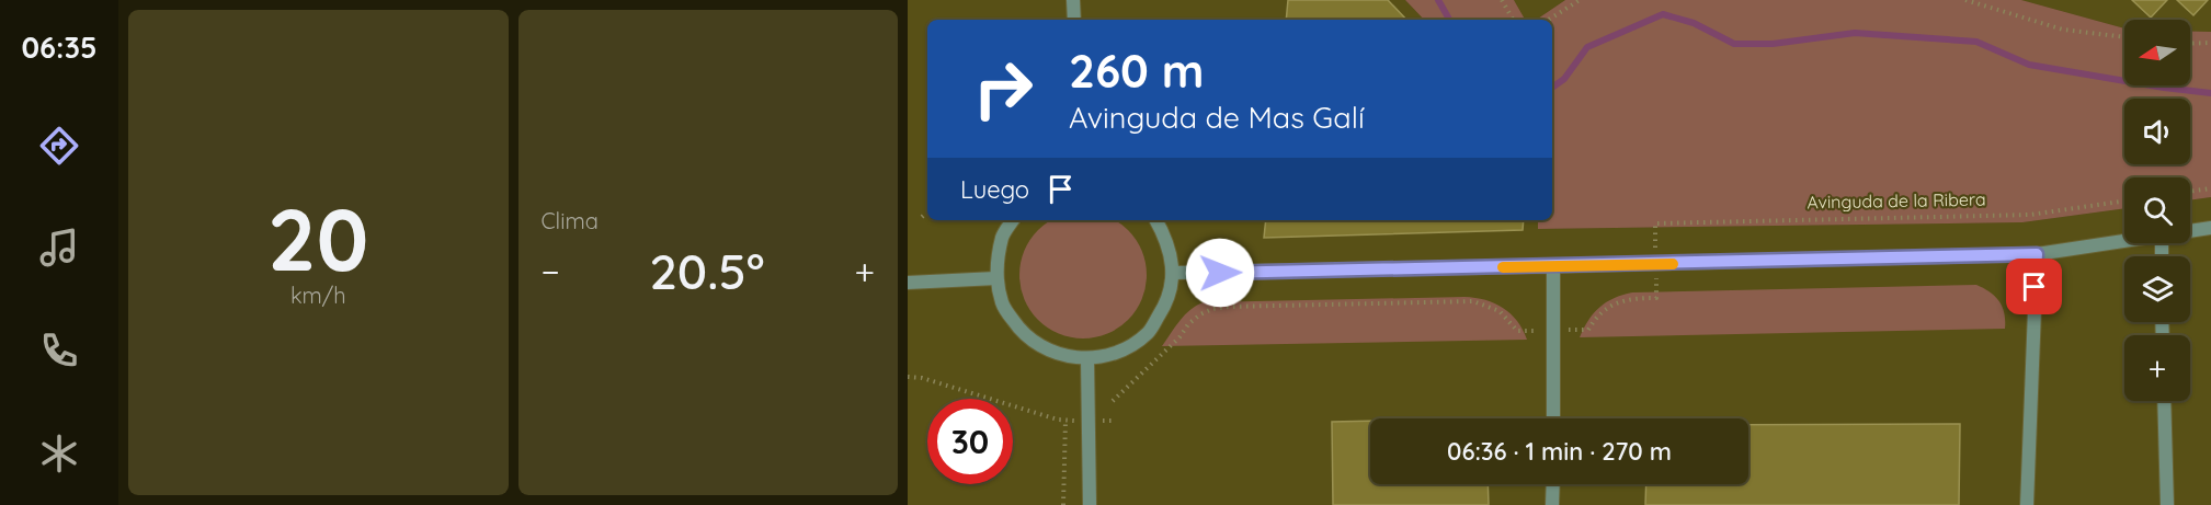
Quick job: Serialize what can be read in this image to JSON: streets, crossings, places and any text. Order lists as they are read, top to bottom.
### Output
{
  "streets": {
    "path": ["Avinguda de la Ribera"]
  },
  "north": "left",
  "page": {
    "tabs": "06:35",
    "tile": [
      ["20", "km/h"],
      "Clima"
    ],
    "map_buttons": "+",
    "turn": ["260 m", "Avinguda de Mas Galí"],
    "then": "Luego",
    "heat": ["−", "20.5°", "+"],
    "limit": "30",
    "trip": "06:36 · 1 min · 270 m"
  }
}
